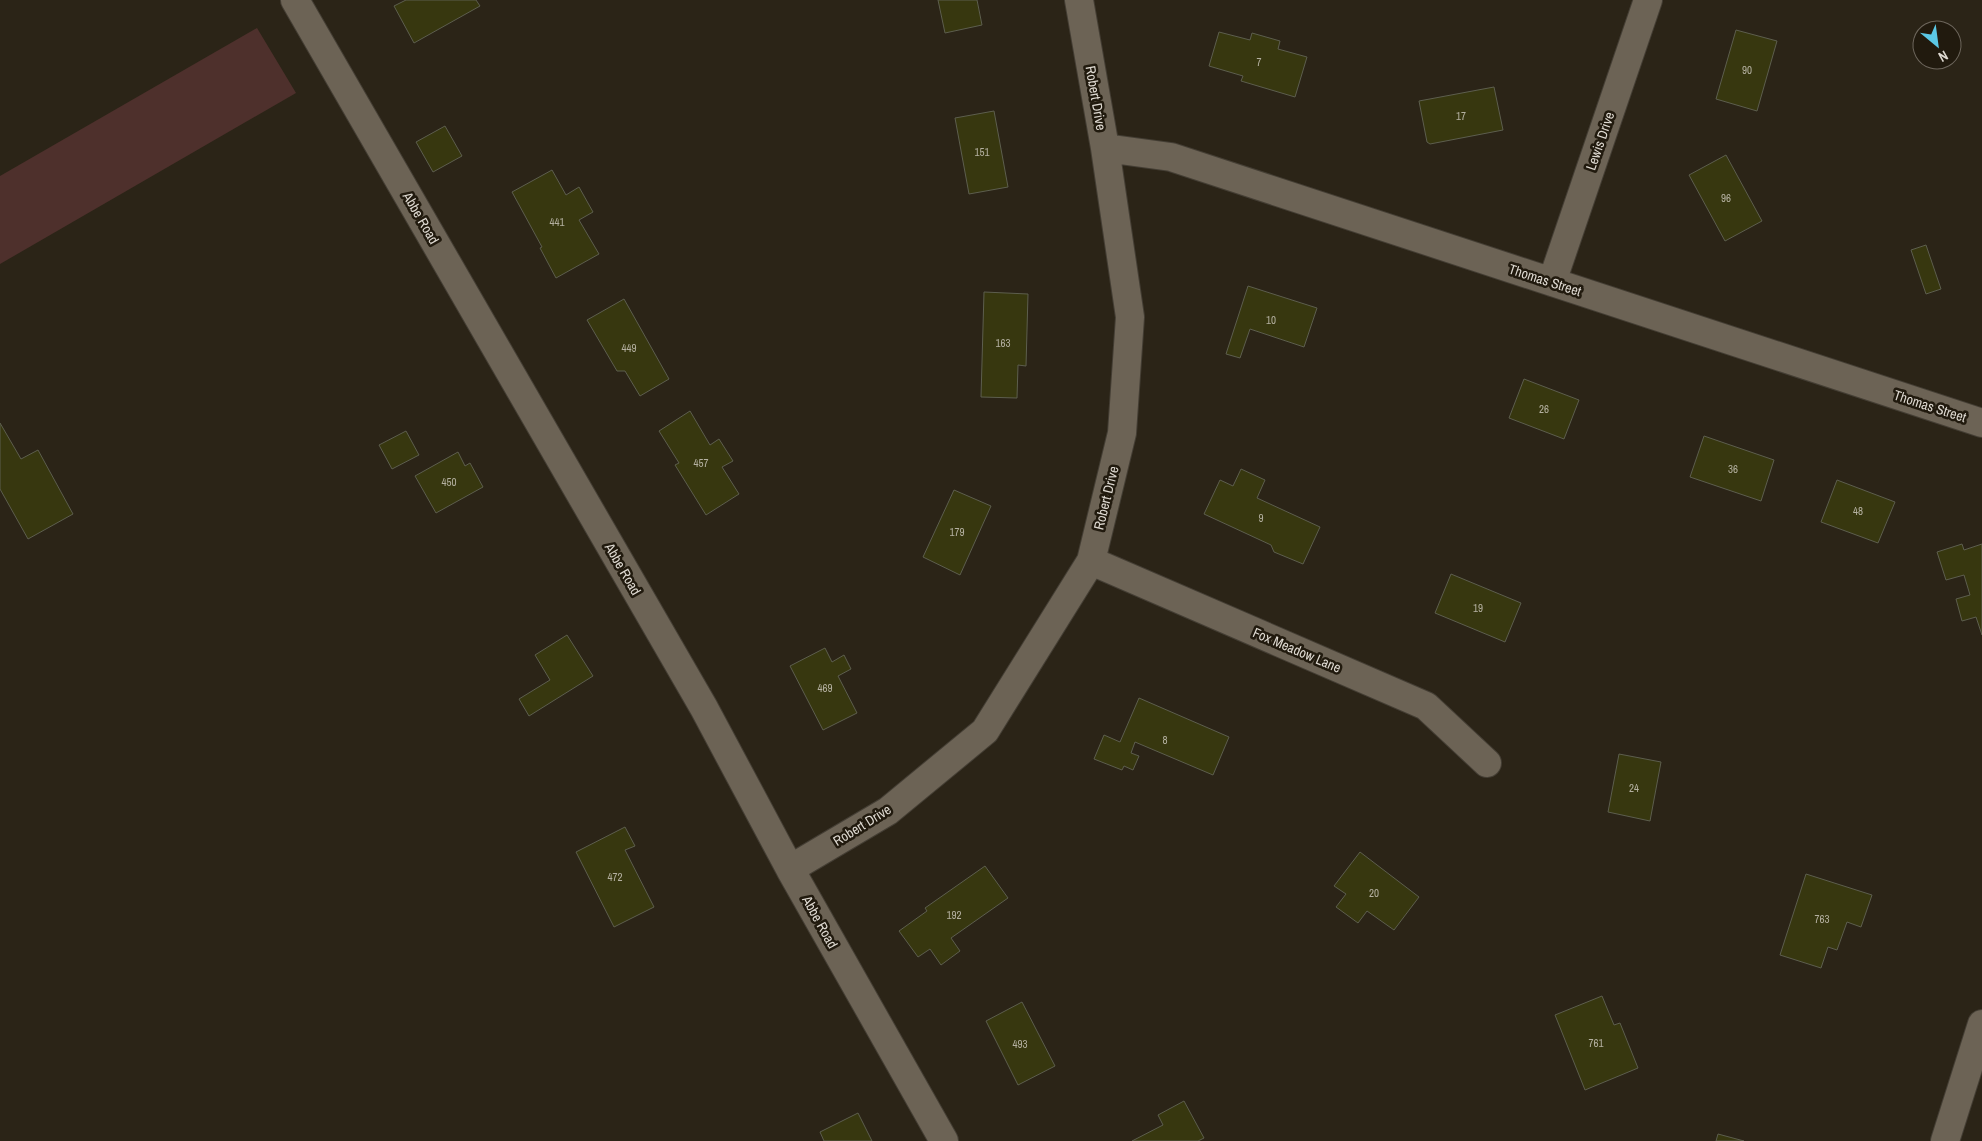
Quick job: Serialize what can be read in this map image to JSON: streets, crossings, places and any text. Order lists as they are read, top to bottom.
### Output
{
  "streets": {
    "street": [
      "Robert Drive",
      "Lewis Drive",
      "Abbe Road",
      "Thomas Street",
      "Fox Meadow Lane"
    ]
  },
  "crossings": [
    ["Robert Drive", "Abbe Road"],
    ["Robert Drive", "Thomas Street"],
    ["Robert Drive", "Fox Meadow Lane"],
    ["Lewis Drive", "Thomas Street"]
  ],
  "house_numbers": [
    "7",
    "90",
    "17",
    "151",
    "96",
    "441",
    "10",
    "163",
    "449",
    "26",
    "457",
    "36",
    "450",
    "48",
    "9",
    "179",
    "19",
    "469",
    "8",
    "24",
    "472",
    "20",
    "192",
    "763",
    "761",
    "493"
  ],
  "north": "bottom right"
}
